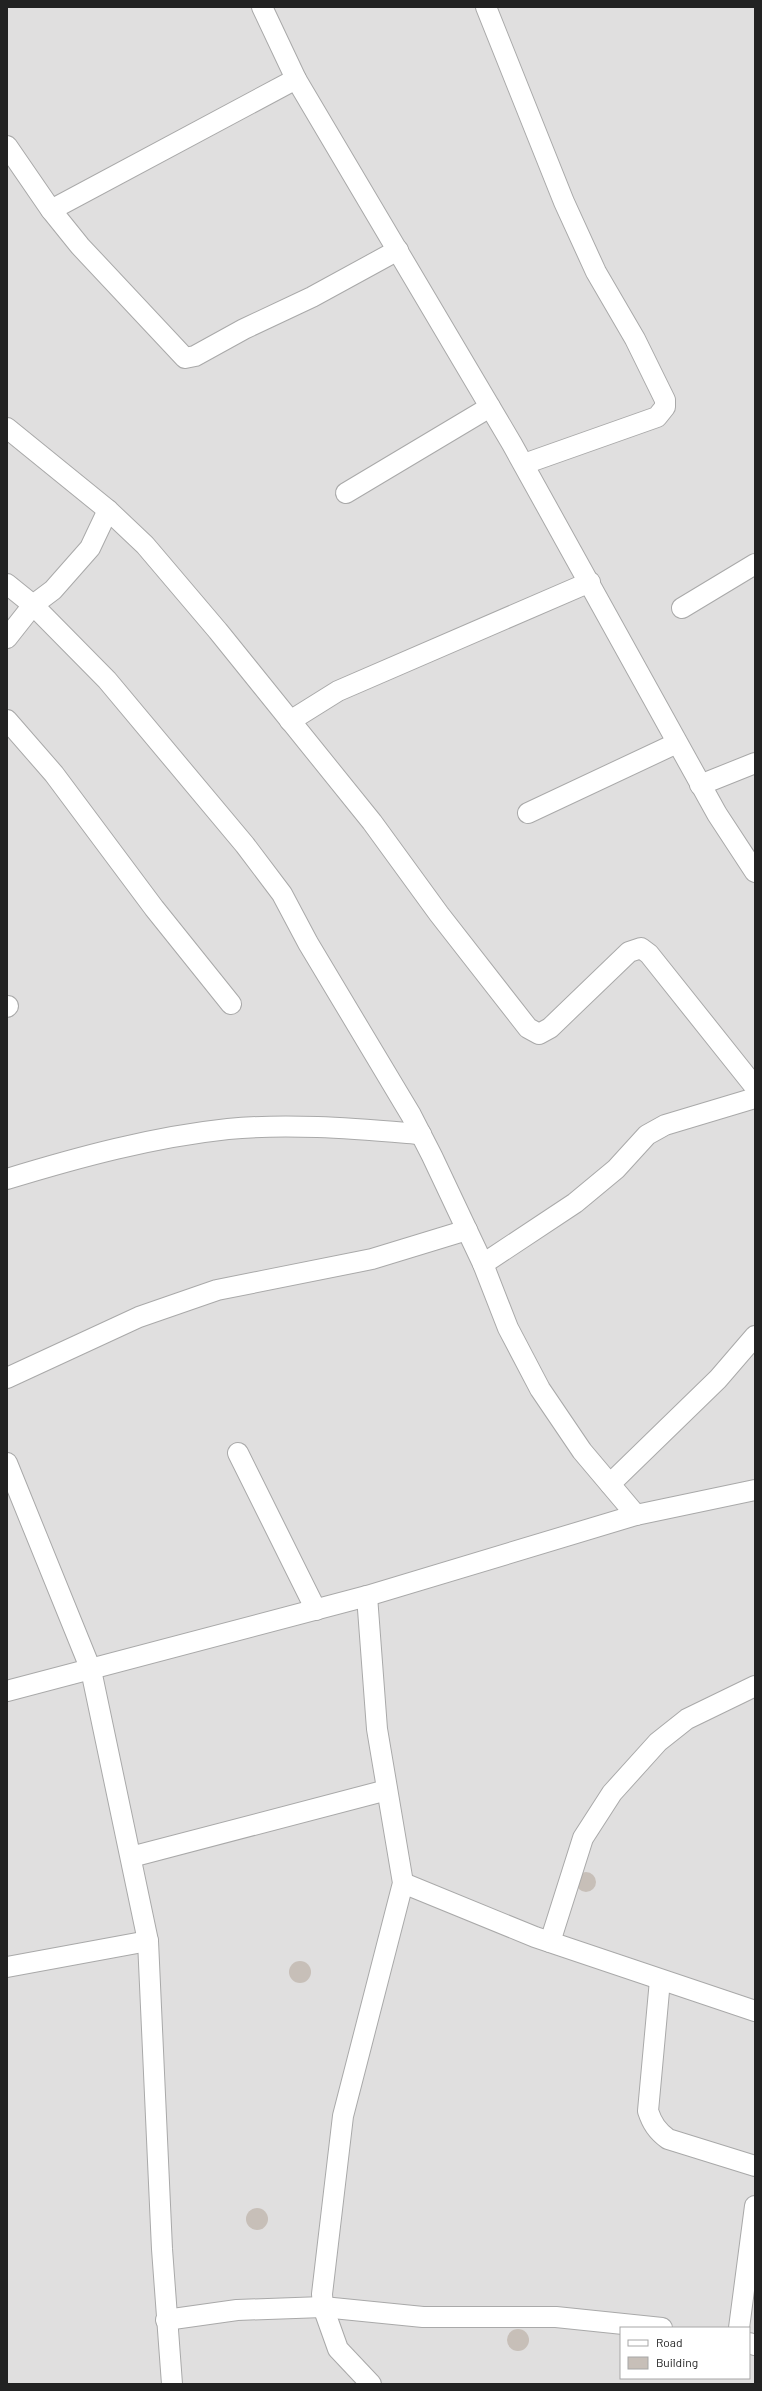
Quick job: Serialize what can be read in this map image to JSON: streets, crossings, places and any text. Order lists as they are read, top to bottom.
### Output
{
  "legend": ["Road", "Building"]
}
